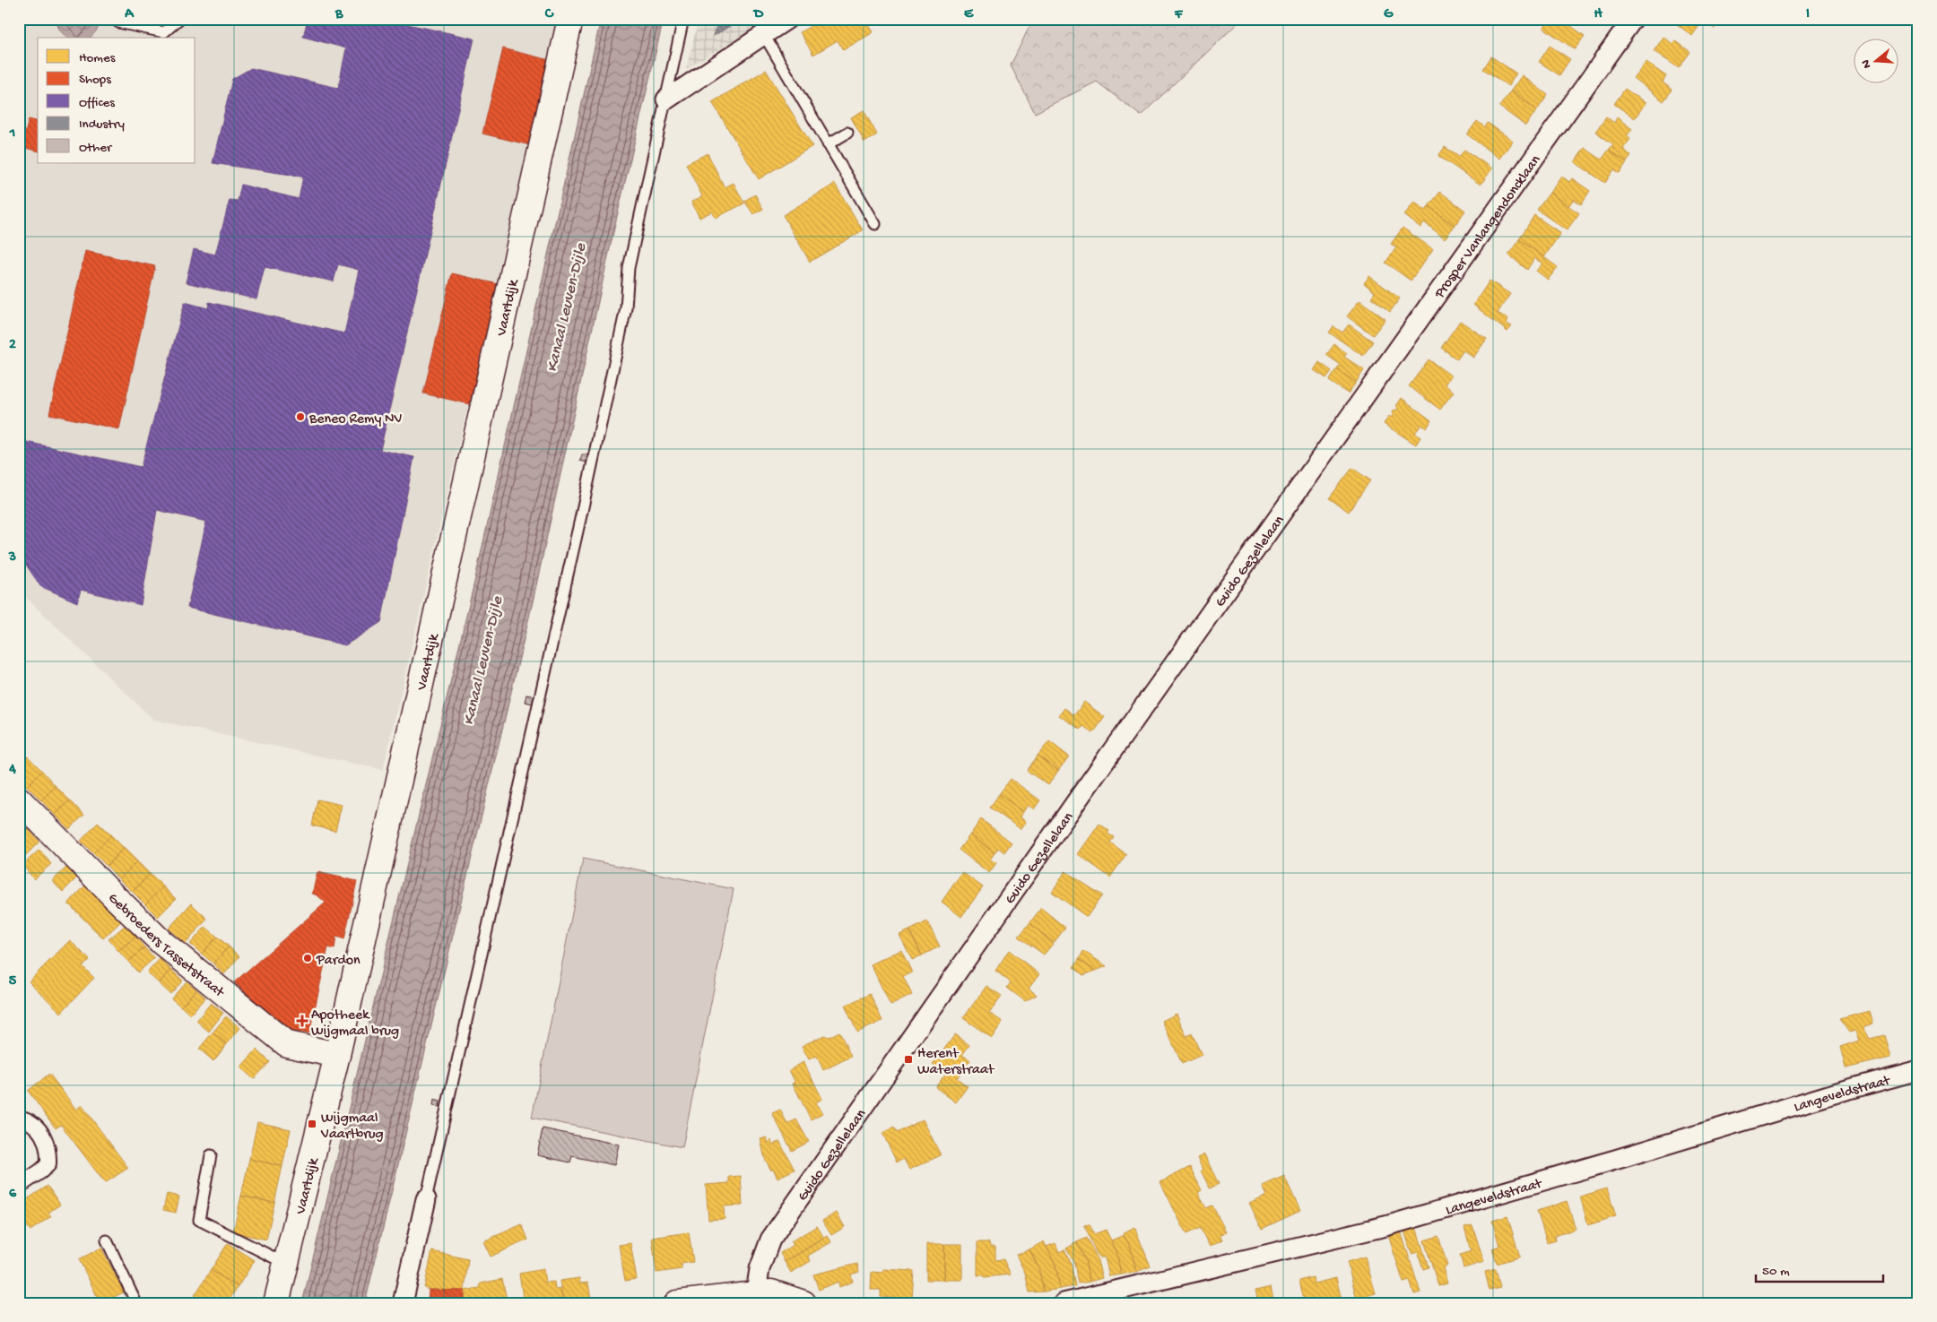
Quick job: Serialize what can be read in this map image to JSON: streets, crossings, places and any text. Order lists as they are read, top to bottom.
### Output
{
  "streets": {
    "street": [
      "Prosper Vanlangendoncklaan",
      "Vaartdijk",
      "Guido Gezellelaan",
      "Gebroeders Tassetstraat",
      "Langeveldstraat"
    ]
  },
  "crossings": [
    ["Prosper Vanlangendoncklaan", "Guido Gezellelaan"],
    ["Vaartdijk", "Gebroeders Tassetstraat"]
  ],
  "water": ["Kanaal Leuven-Dijle"],
  "places": {
    "other": ["Beneo Remy NV", "Pardon"],
    "health": ["Apotheek Wijgmaal brug"],
    "transit": ["Herent Waterstraat", "Wijgmaal Vaartbrug"]
  },
  "legend": [
    "Homes",
    "Shops",
    "Offices",
    "Industry",
    "Other"
  ],
  "scale_bar": "50 m",
  "north": "left",
  "grid": {
    "columns": [
      "A",
      "B",
      "C",
      "D",
      "E",
      "F",
      "G",
      "H",
      "I"
    ],
    "rows": [
      "1",
      "2",
      "3",
      "4",
      "5",
      "6"
    ]
  }
}
